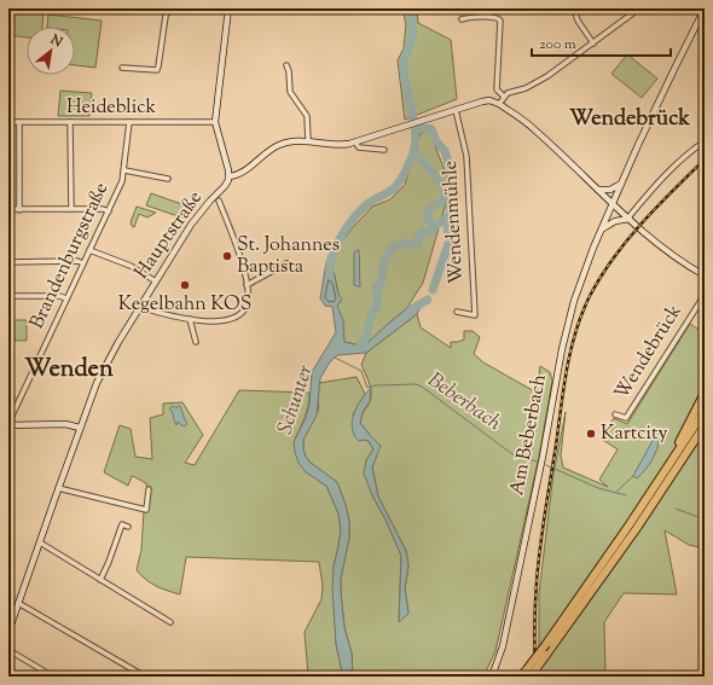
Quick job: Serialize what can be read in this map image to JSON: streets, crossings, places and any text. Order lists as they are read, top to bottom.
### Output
{
  "streets": {
    "main road": ["Hauptstraße", "Am Beberbach"],
    "street": [
      "Heideblick",
      "Wendenmühle",
      "Brandenburgstraße",
      "Wendebrück"
    ]
  },
  "crossings": [
    ["Heideblick", "Brandenburgstraße"]
  ],
  "districts": ["Wendebrück", "Wenden"],
  "water": ["Schunter", "Beberbach"],
  "places": ["St. Johannes Baptista", "Kegelbahn KOS", "Kartcity"],
  "scale_bar": "200 m",
  "north": "top right"
}
